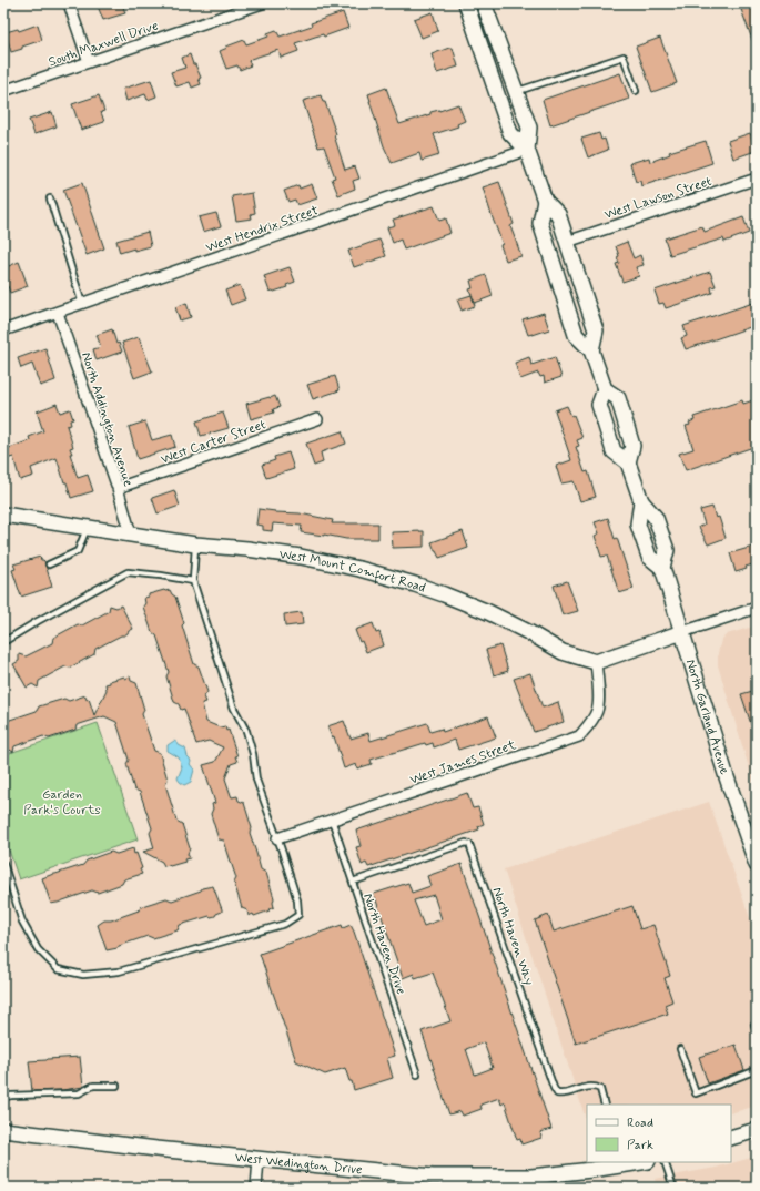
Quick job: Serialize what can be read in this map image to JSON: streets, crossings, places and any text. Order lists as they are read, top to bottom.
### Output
{
  "streets": {
    "main road": ["West Mount Comfort Road", "North Garland Avenue", "West Wedington Drive"],
    "street": [
      "South Maxwell Drive",
      "West Lawson Street",
      "West Hendrix Street",
      "North Addington Avenue",
      "West Carter Street",
      "West James Street"
    ],
    "lane": ["North Haven Way", "North Haven Drive"]
  },
  "crossings": [
    ["West Lawson Street", "North Garland Avenue"],
    ["West Hendrix Street", "North Addington Avenue"],
    ["West Hendrix Street", "North Garland Avenue"],
    ["North Addington Avenue", "West Carter Street"],
    ["North Addington Avenue", "West Mount Comfort Road"],
    ["West Mount Comfort Road", "West James Street"],
    ["West James Street", "North Haven Drive"],
    ["North Haven Way", "North Haven Drive"]
  ],
  "parks": ["Garden Park's Courts"],
  "legend": ["Road", "Park"]
}
